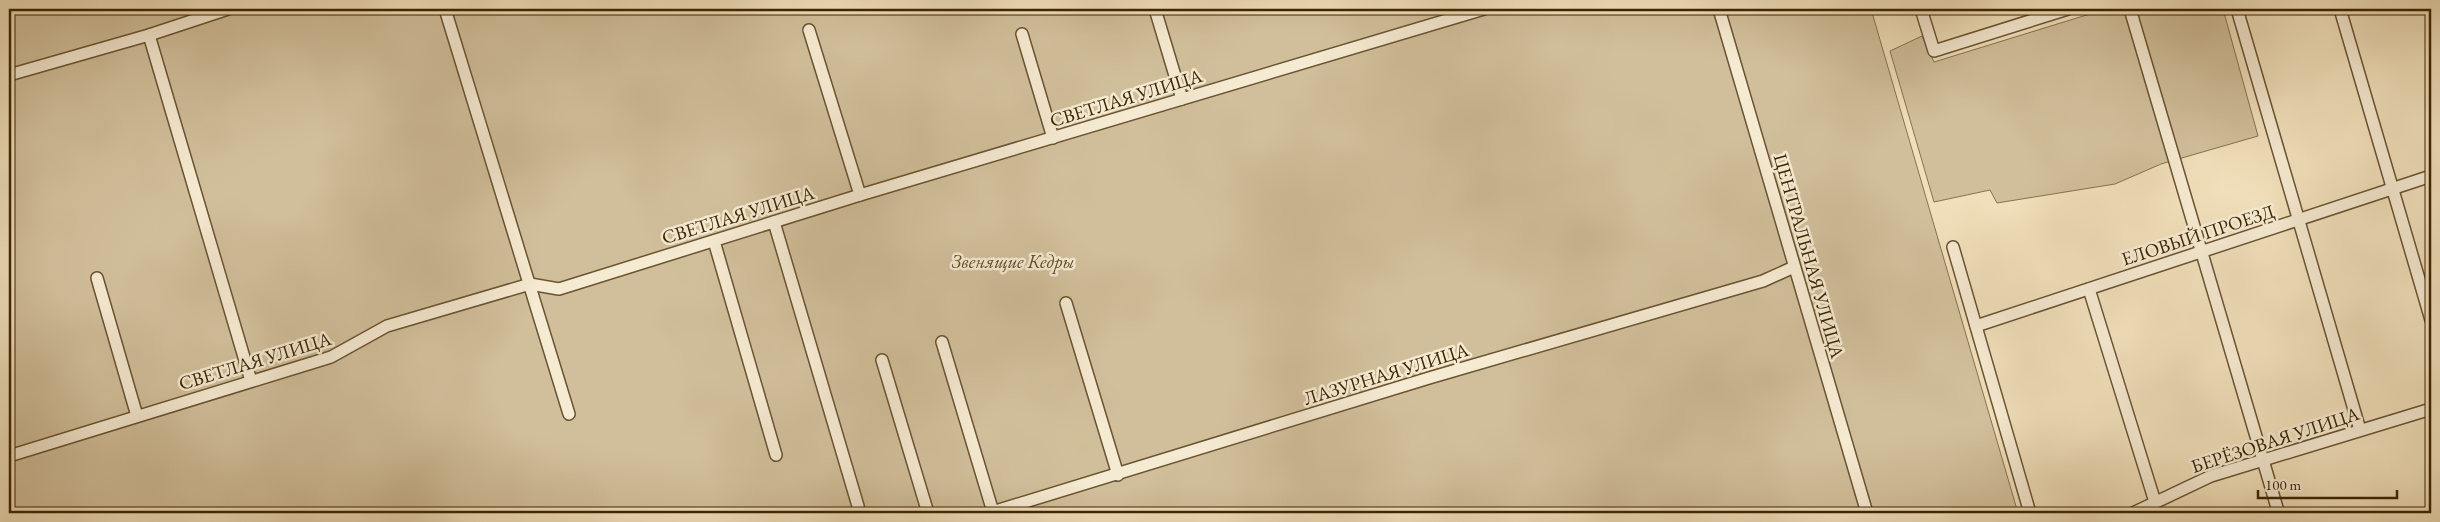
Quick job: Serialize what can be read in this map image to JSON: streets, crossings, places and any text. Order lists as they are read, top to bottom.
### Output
{
  "streets": {
    "street": [
      "СВЕТЛАЯ УЛИЦА",
      "ЕЛОВЫЙ ПРОЕЗД",
      "ЦЕНТРАЛЬНАЯ УЛИЦА",
      "ЛАЗУРНАЯ УЛИЦА",
      "БЕРЁЗОВАЯ УЛИЦА"
    ]
  },
  "crossings": [
    ["ЦЕНТРАЛЬНАЯ УЛИЦА", "ЛАЗУРНАЯ УЛИЦА"]
  ],
  "parks": ["Звенящие Кедры"],
  "scale_bar": "100 m"
}
